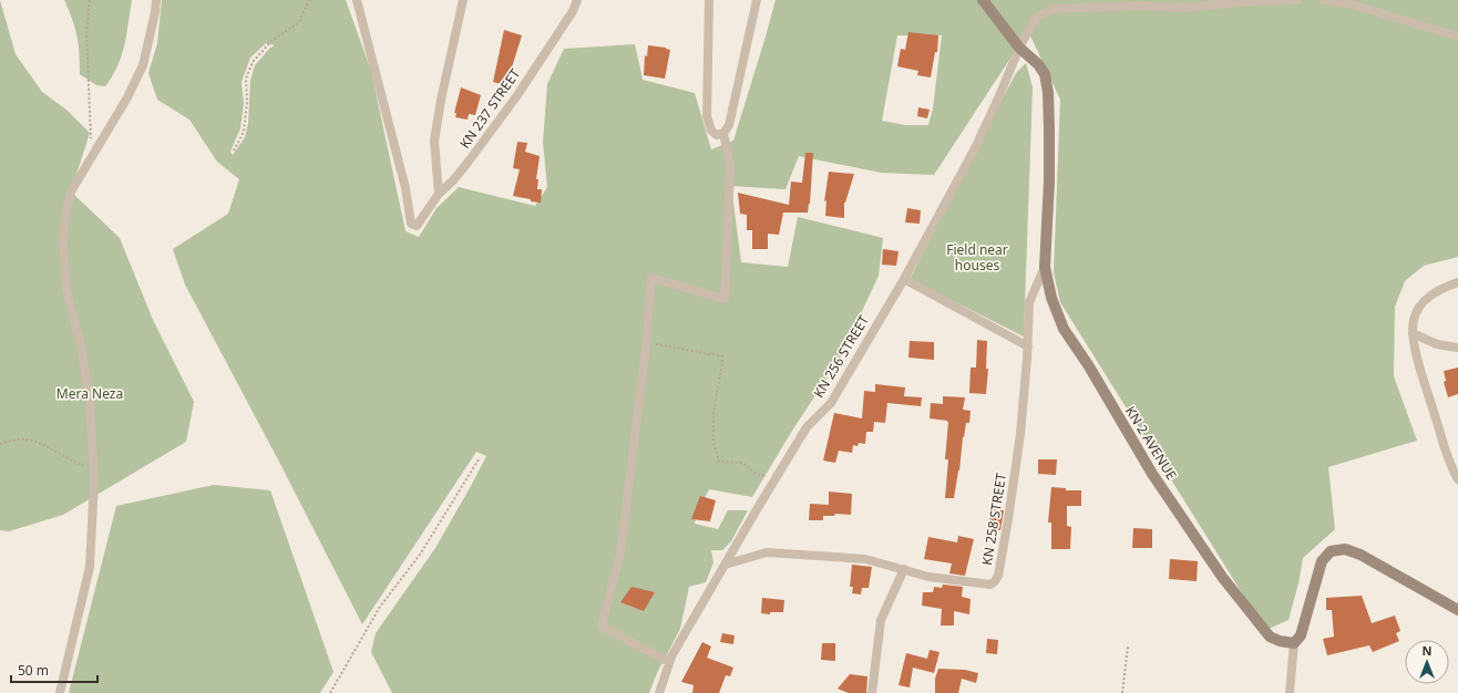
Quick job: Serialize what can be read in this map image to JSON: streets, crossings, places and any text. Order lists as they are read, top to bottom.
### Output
{
  "streets": {
    "main road": ["KN 2 AVENUE"],
    "street": ["KN 237 STREET", "KN 256 STREET", "KN 258 STREET"]
  },
  "crossings": [
    ["KN 256 STREET", "KN 2 AVENUE"],
    ["KN 256 STREET", "KN 258 STREET"],
    ["KN 2 AVENUE", "KN 258 STREET"]
  ],
  "parks": ["Field near houses", "Mera Neza"],
  "scale_bar": "50 m",
  "north": "top"
}
